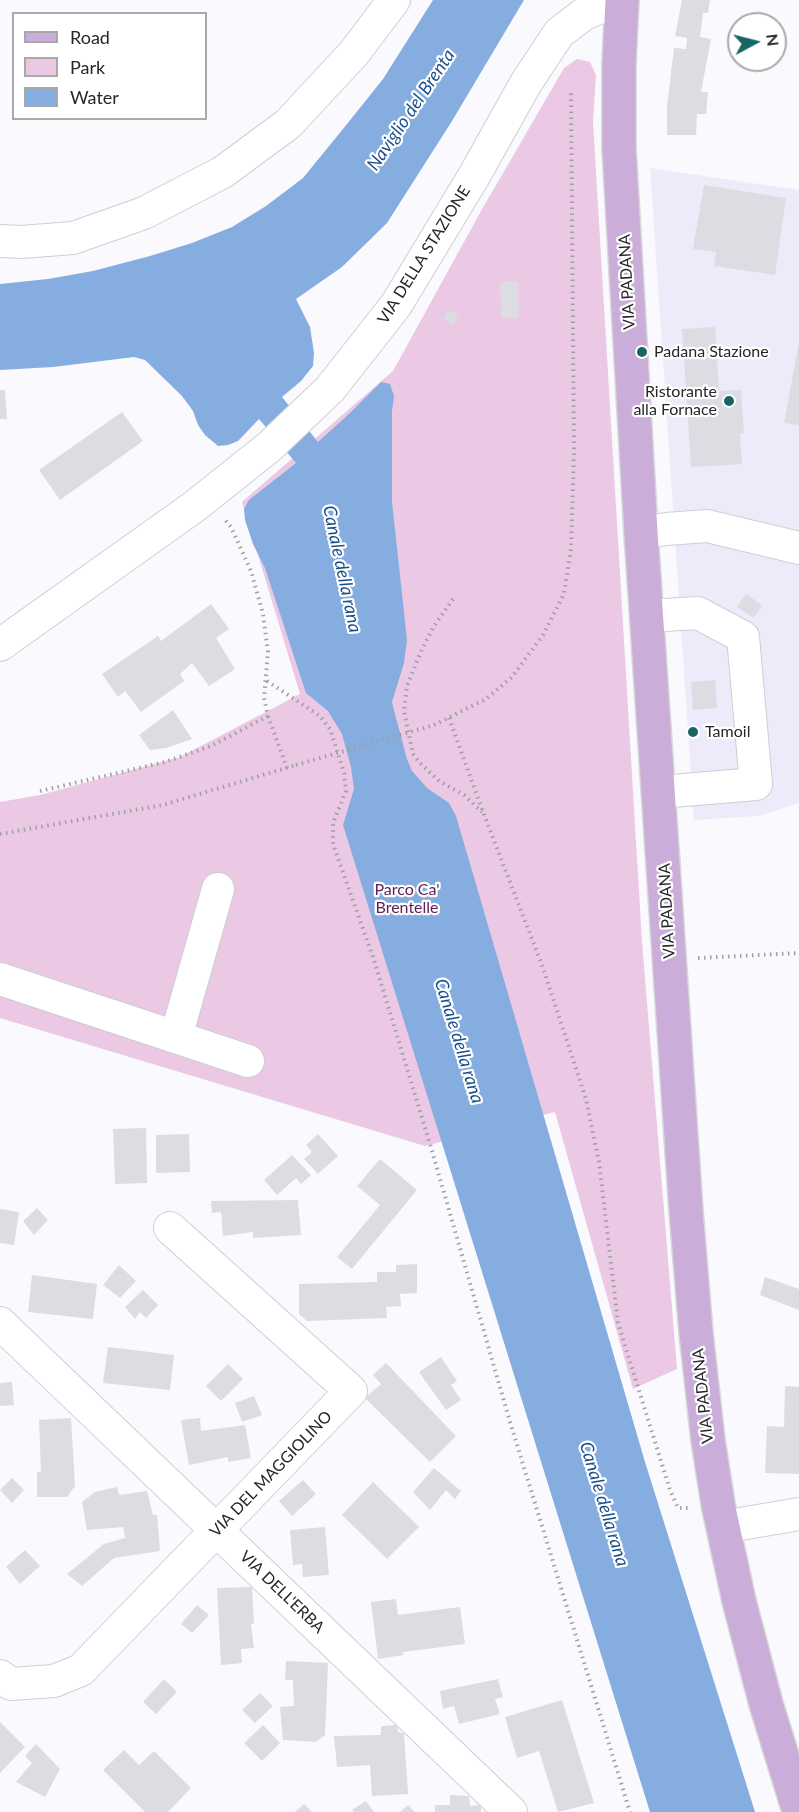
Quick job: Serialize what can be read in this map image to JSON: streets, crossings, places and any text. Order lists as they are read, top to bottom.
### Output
{
  "streets": {
    "main road": ["VIA PADANA"],
    "street": ["VIA DELLA STAZIONE", "VIA DEL MAGGIOLINO", "VIA DELL'ERBA"]
  },
  "crossings": [
    ["VIA DELLA STAZIONE", "VIA PADANA"],
    ["VIA DEL MAGGIOLINO", "VIA DELL'ERBA"]
  ],
  "water": ["Naviglio del Brenta", "Canale della rana"],
  "parks": ["Parco Ca' Brentelle"],
  "places": ["Padana Stazione", "Ristorante alla Fornace", "Tamoil"],
  "legend": ["Road", "Park", "Water"],
  "north": "right"
}
